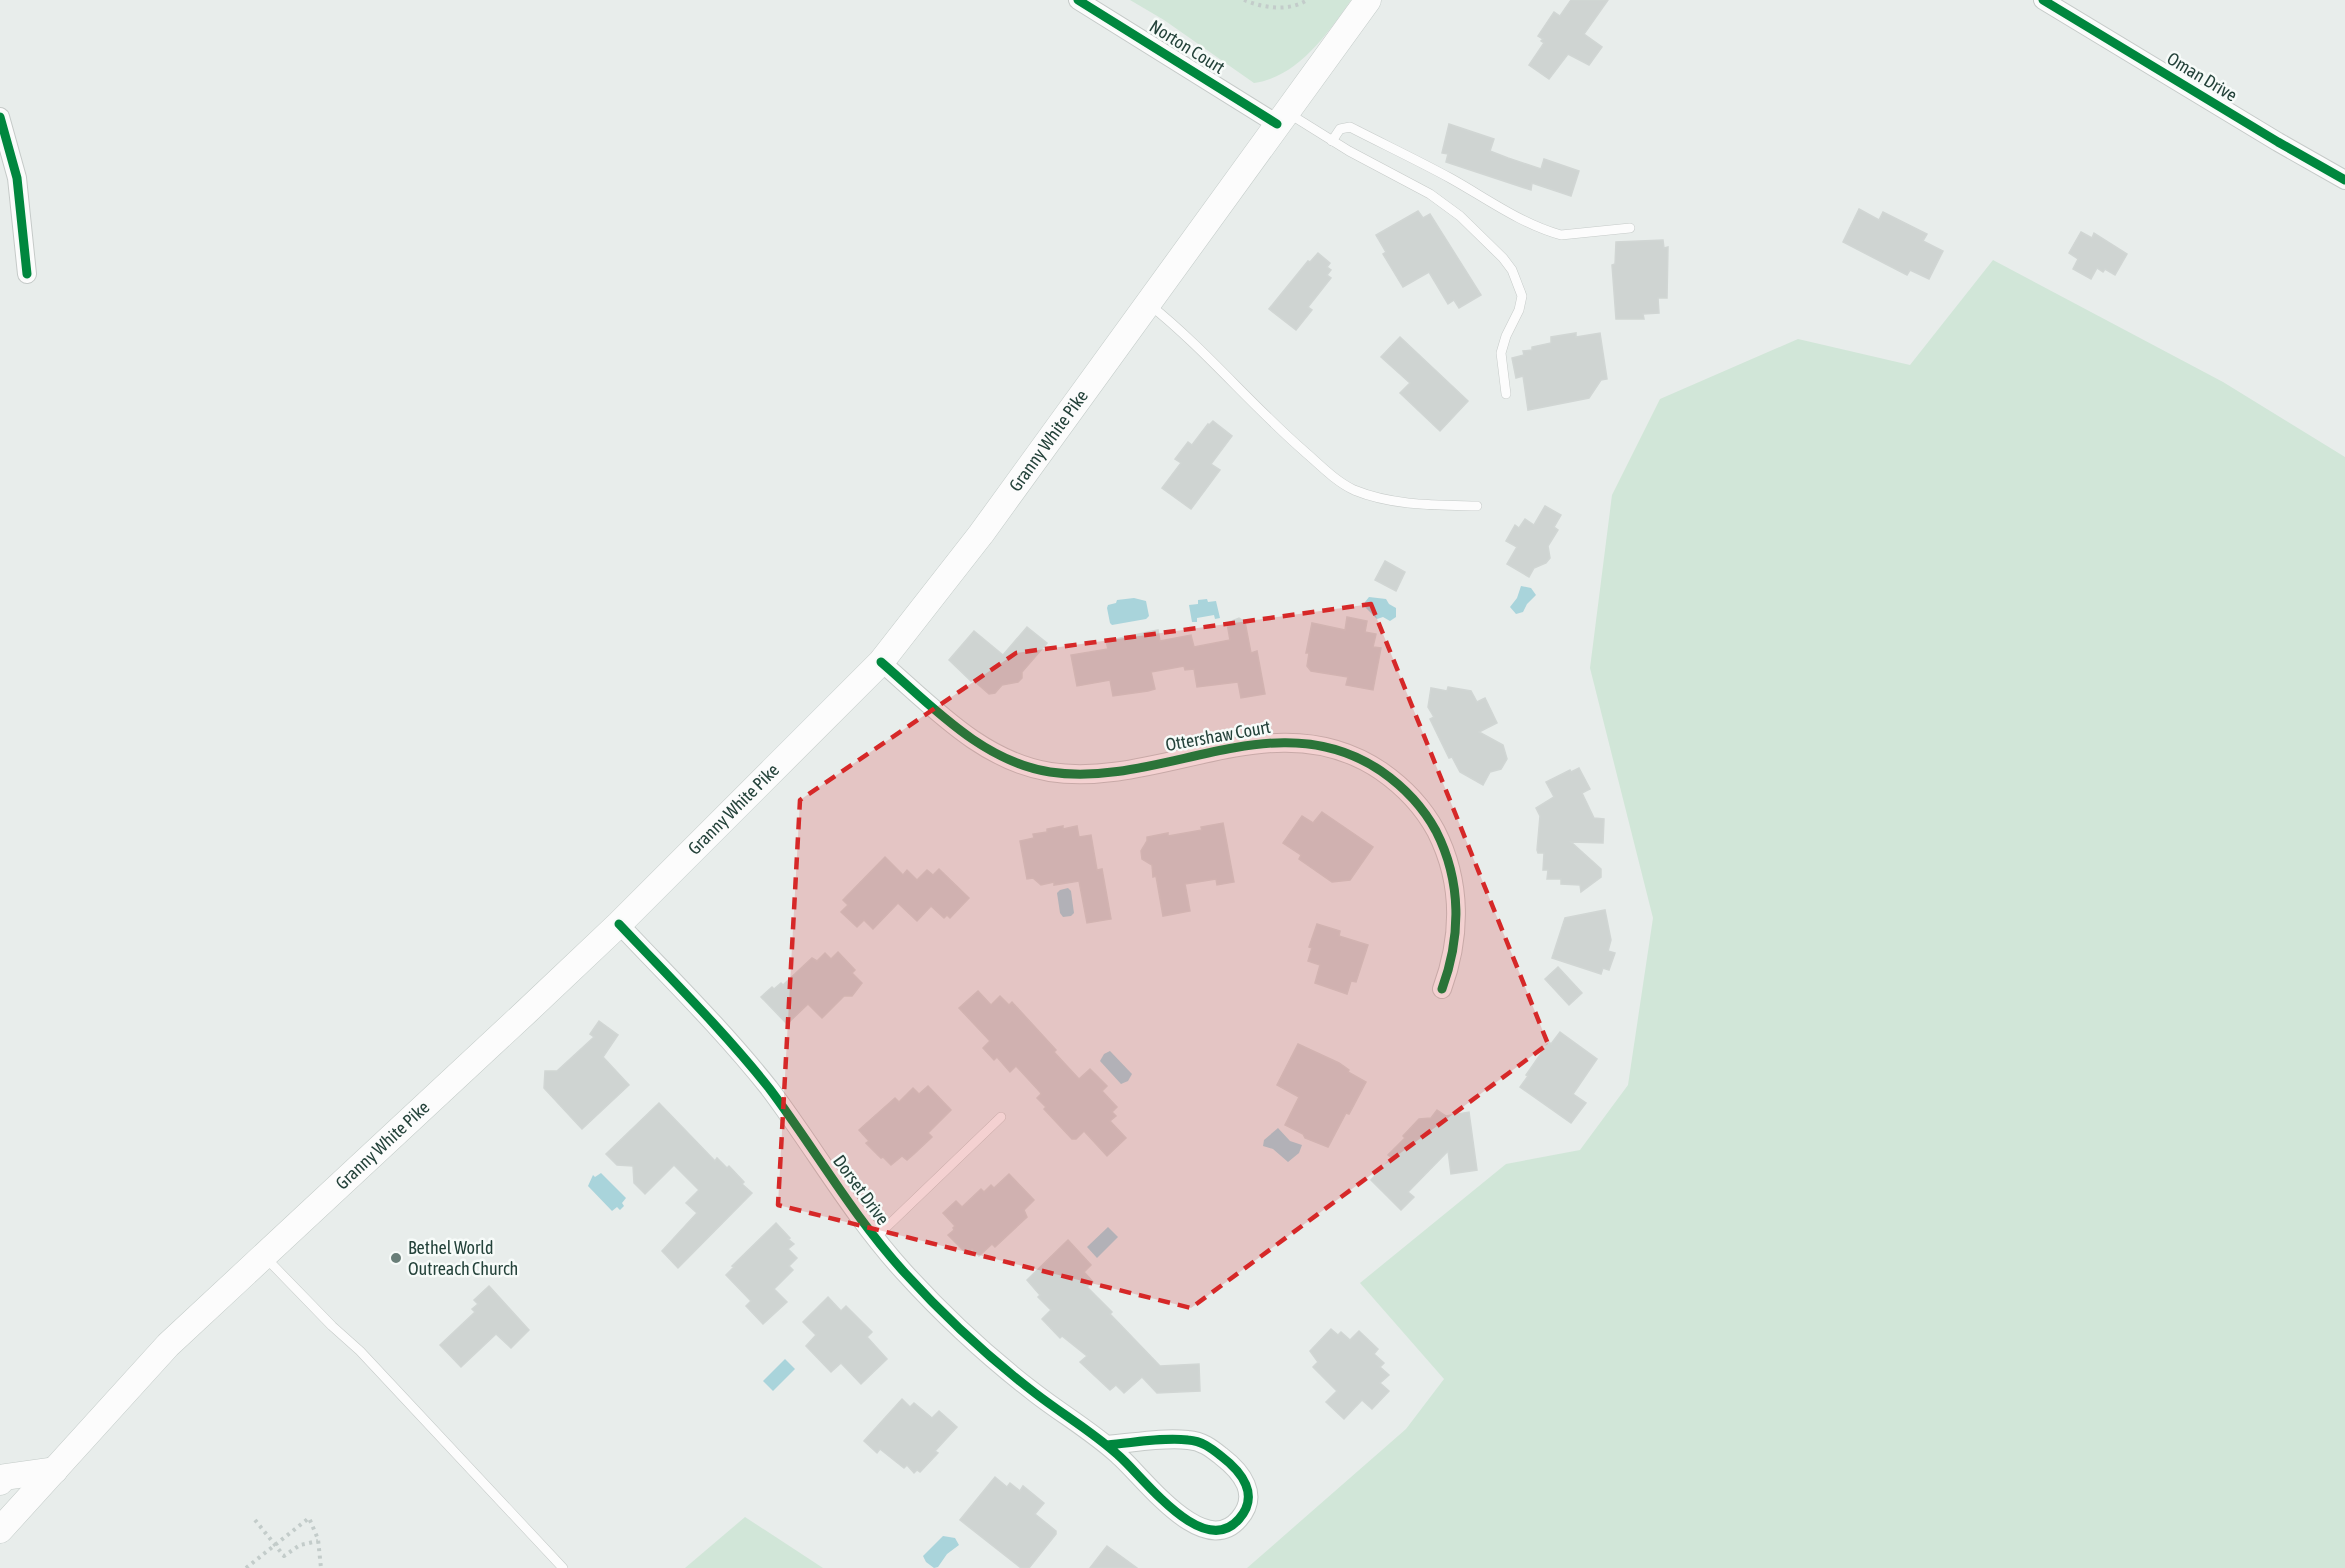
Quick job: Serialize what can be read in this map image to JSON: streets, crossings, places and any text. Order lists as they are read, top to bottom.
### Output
{
  "streets": {
    "main road": ["Granny White Pike"],
    "street": [
      "Norton Court",
      "Oman Drive",
      "Ottershaw Court",
      "Dorset Drive"
    ]
  },
  "crossings": [
    ["Norton Court", "Granny White Pike"],
    ["Granny White Pike", "Ottershaw Court"],
    ["Granny White Pike", "Dorset Drive"]
  ],
  "places": ["Bethel World Outreach Church"]
}
